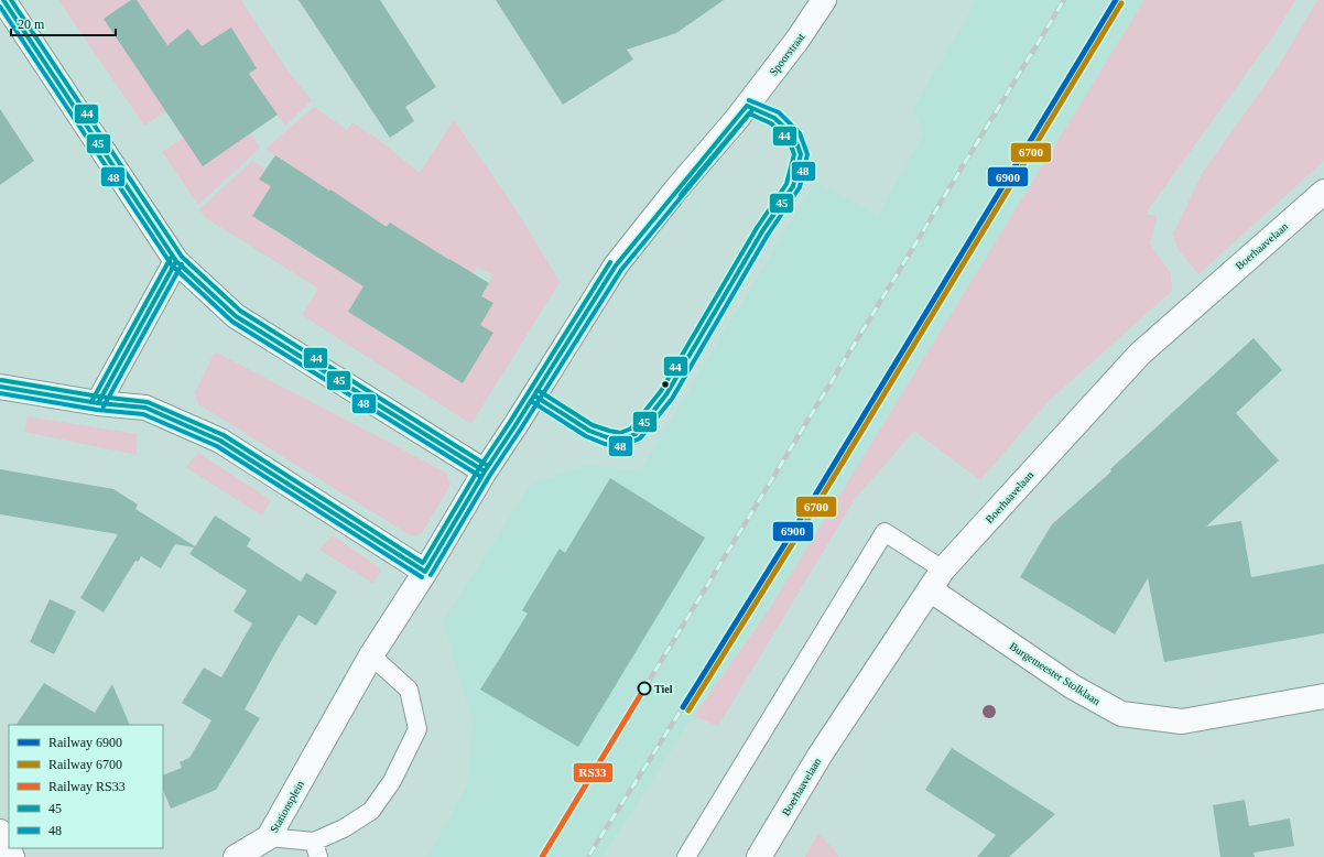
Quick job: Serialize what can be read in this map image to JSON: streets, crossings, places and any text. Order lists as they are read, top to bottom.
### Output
{
  "streets": {
    "street": [
      "Spoorstraat",
      "Boerhaavelaan",
      "Burgemeester Stolklaan",
      "Stationsplein"
    ]
  },
  "crossings": [
    ["Spoorstraat", "Stationsplein"],
    ["Boerhaavelaan", "Burgemeester Stolklaan"]
  ],
  "places": ["Tiel"],
  "lines": [
    "rail line 6900",
    "transit line 45",
    "transit line 44",
    "rail line 6700",
    "transit line 48",
    "rail line RS33"
  ],
  "legend": [
    "Railway 6900",
    "Railway 6700",
    "Railway RS33",
    "45",
    "48"
  ],
  "scale_bar": "20 m"
}
